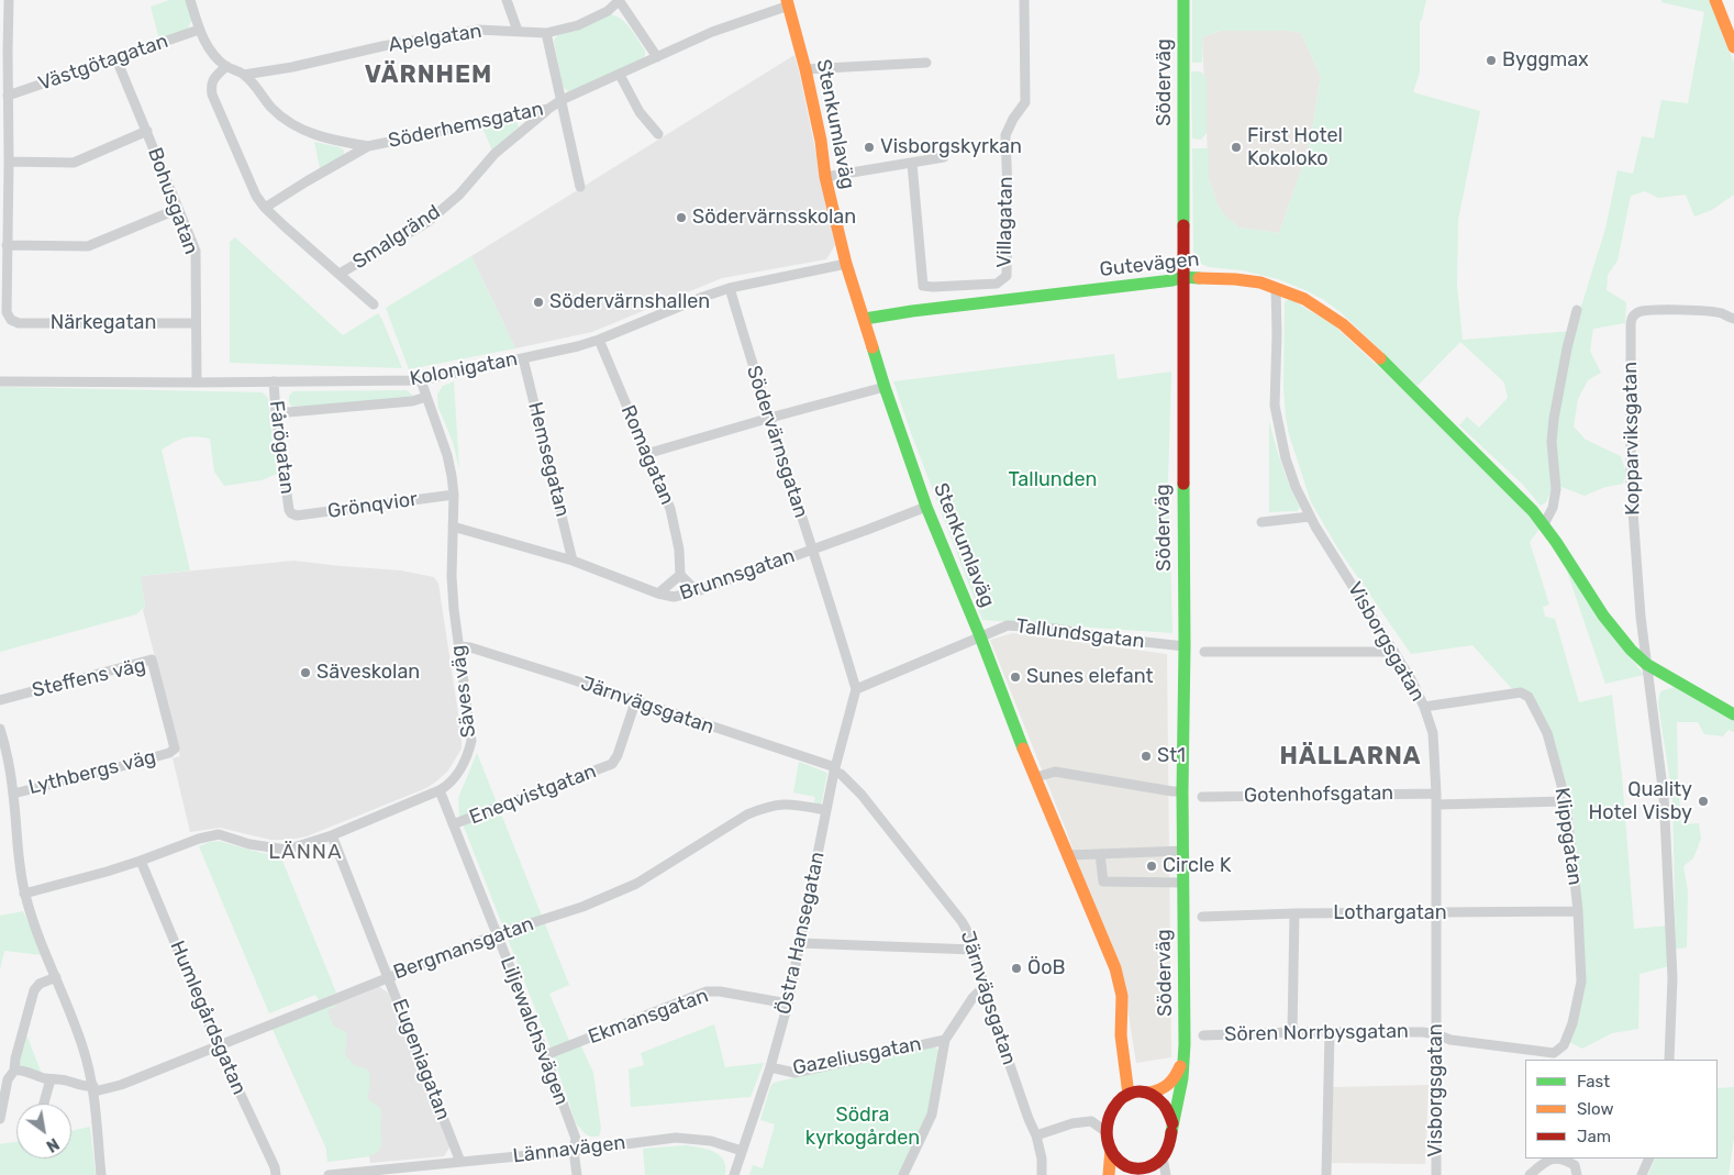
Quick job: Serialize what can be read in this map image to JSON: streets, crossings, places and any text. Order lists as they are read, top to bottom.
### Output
{
  "streets": {
    "street": [
      "Apelgatan",
      "Västgötagatan",
      "Söderväg",
      "Stenkumlaväg",
      "Söderhemsgatan",
      "Bohusgatan",
      "Villagatan",
      "Smalgränd",
      "Gutevägen",
      "Närkegatan",
      "Kolonigatan",
      "Kopparviksgatan",
      "Södervärnsgatan",
      "Fårögatan",
      "Romagatan",
      "Hemsegatan",
      "Grönqvior",
      "Brunnsgatan",
      "Tallundsgatan",
      "Visborgsgatan",
      "Steffens väg",
      "Säves väg",
      "Järnvägsgatan",
      "Lythbergs väg",
      "Eneqvistgatan",
      "Gotenhofsgatan",
      "Klippgatan",
      "Lothargatan",
      "Östra Hansegatan",
      "Bergmansgatan",
      "Ekmansgatan",
      "Humlegårdsgatan",
      "Liljewalchsvägen",
      "Sören Norrbysgatan",
      "Gazeliusgatan",
      "Eugeniagatan",
      "Lännavägen"
    ]
  },
  "crossings": [
    ["Apelgatan", "Söderhemsgatan"],
    ["Västgötagatan", "Söderhemsgatan"],
    ["Västgötagatan", "Bohusgatan"],
    ["Söderväg", "Stenkumlaväg"],
    ["Söderväg", "Gutevägen"],
    ["Söderväg", "Tallundsgatan"],
    ["Stenkumlaväg", "Söderhemsgatan"],
    ["Stenkumlaväg", "Gutevägen"],
    ["Stenkumlaväg", "Kolonigatan"],
    ["Stenkumlaväg", "Brunnsgatan"],
    ["Stenkumlaväg", "Tallundsgatan"],
    ["Söderhemsgatan", "Smalgränd"],
    ["Bohusgatan", "Närkegatan"],
    ["Bohusgatan", "Kolonigatan"],
    ["Gutevägen", "Kopparviksgatan"],
    ["Gutevägen", "Visborgsgatan"],
    ["Kolonigatan", "Södervärnsgatan"],
    ["Kolonigatan", "Fårögatan"],
    ["Kolonigatan", "Romagatan"],
    ["Kolonigatan", "Hemsegatan"],
    ["Kolonigatan", "Säves väg"],
    ["Södervärnsgatan", "Brunnsgatan"],
    ["Södervärnsgatan", "Tallundsgatan"],
    ["Södervärnsgatan", "Östra Hansegatan"],
    ["Fårögatan", "Grönqvior"],
    ["Hemsegatan", "Brunnsgatan"],
    ["Grönqvior", "Säves väg"],
    ["Brunnsgatan", "Säves väg"],
    ["Tallundsgatan", "Östra Hansegatan"],
    ["Visborgsgatan", "Gotenhofsgatan"],
    ["Visborgsgatan", "Klippgatan"],
    ["Visborgsgatan", "Lothargatan"],
    ["Visborgsgatan", "Sören Norrbysgatan"],
    ["Steffens väg", "Lythbergs väg"],
    ["Säves väg", "Järnvägsgatan"],
    ["Säves väg", "Humlegårdsgatan"],
    ["Säves väg", "Liljewalchsvägen"],
    ["Säves väg", "Eugeniagatan"],
    ["Järnvägsgatan", "Eneqvistgatan"],
    ["Järnvägsgatan", "Östra Hansegatan"],
    ["Eneqvistgatan", "Liljewalchsvägen"],
    ["Klippgatan", "Lothargatan"],
    ["Klippgatan", "Sören Norrbysgatan"],
    ["Östra Hansegatan", "Bergmansgatan"],
    ["Östra Hansegatan", "Ekmansgatan"],
    ["Östra Hansegatan", "Gazeliusgatan"],
    ["Östra Hansegatan", "Lännavägen"],
    ["Bergmansgatan", "Humlegårdsgatan"],
    ["Bergmansgatan", "Liljewalchsvägen"],
    ["Bergmansgatan", "Eugeniagatan"],
    ["Ekmansgatan", "Liljewalchsvägen"],
    ["Liljewalchsvägen", "Lännavägen"],
    ["Eugeniagatan", "Lännavägen"]
  ],
  "districts": ["VÄRNHEM", "HÄLLARNA", "LÄNNA"],
  "parks": ["Tallunden", "Södra kyrkogården"],
  "places": [
    "Byggmax",
    "Visborgskyrkan",
    "First Hotel Kokoloko",
    "Södervärnsskolan",
    "Södervärnshallen",
    "Säveskolan",
    "Sunes elefant",
    "St1",
    "Quality Hotel Visby",
    "Circle K",
    "ÖoB"
  ],
  "legend": ["Fast", "Slow", "Jam"],
  "north": "bottom right"
}
